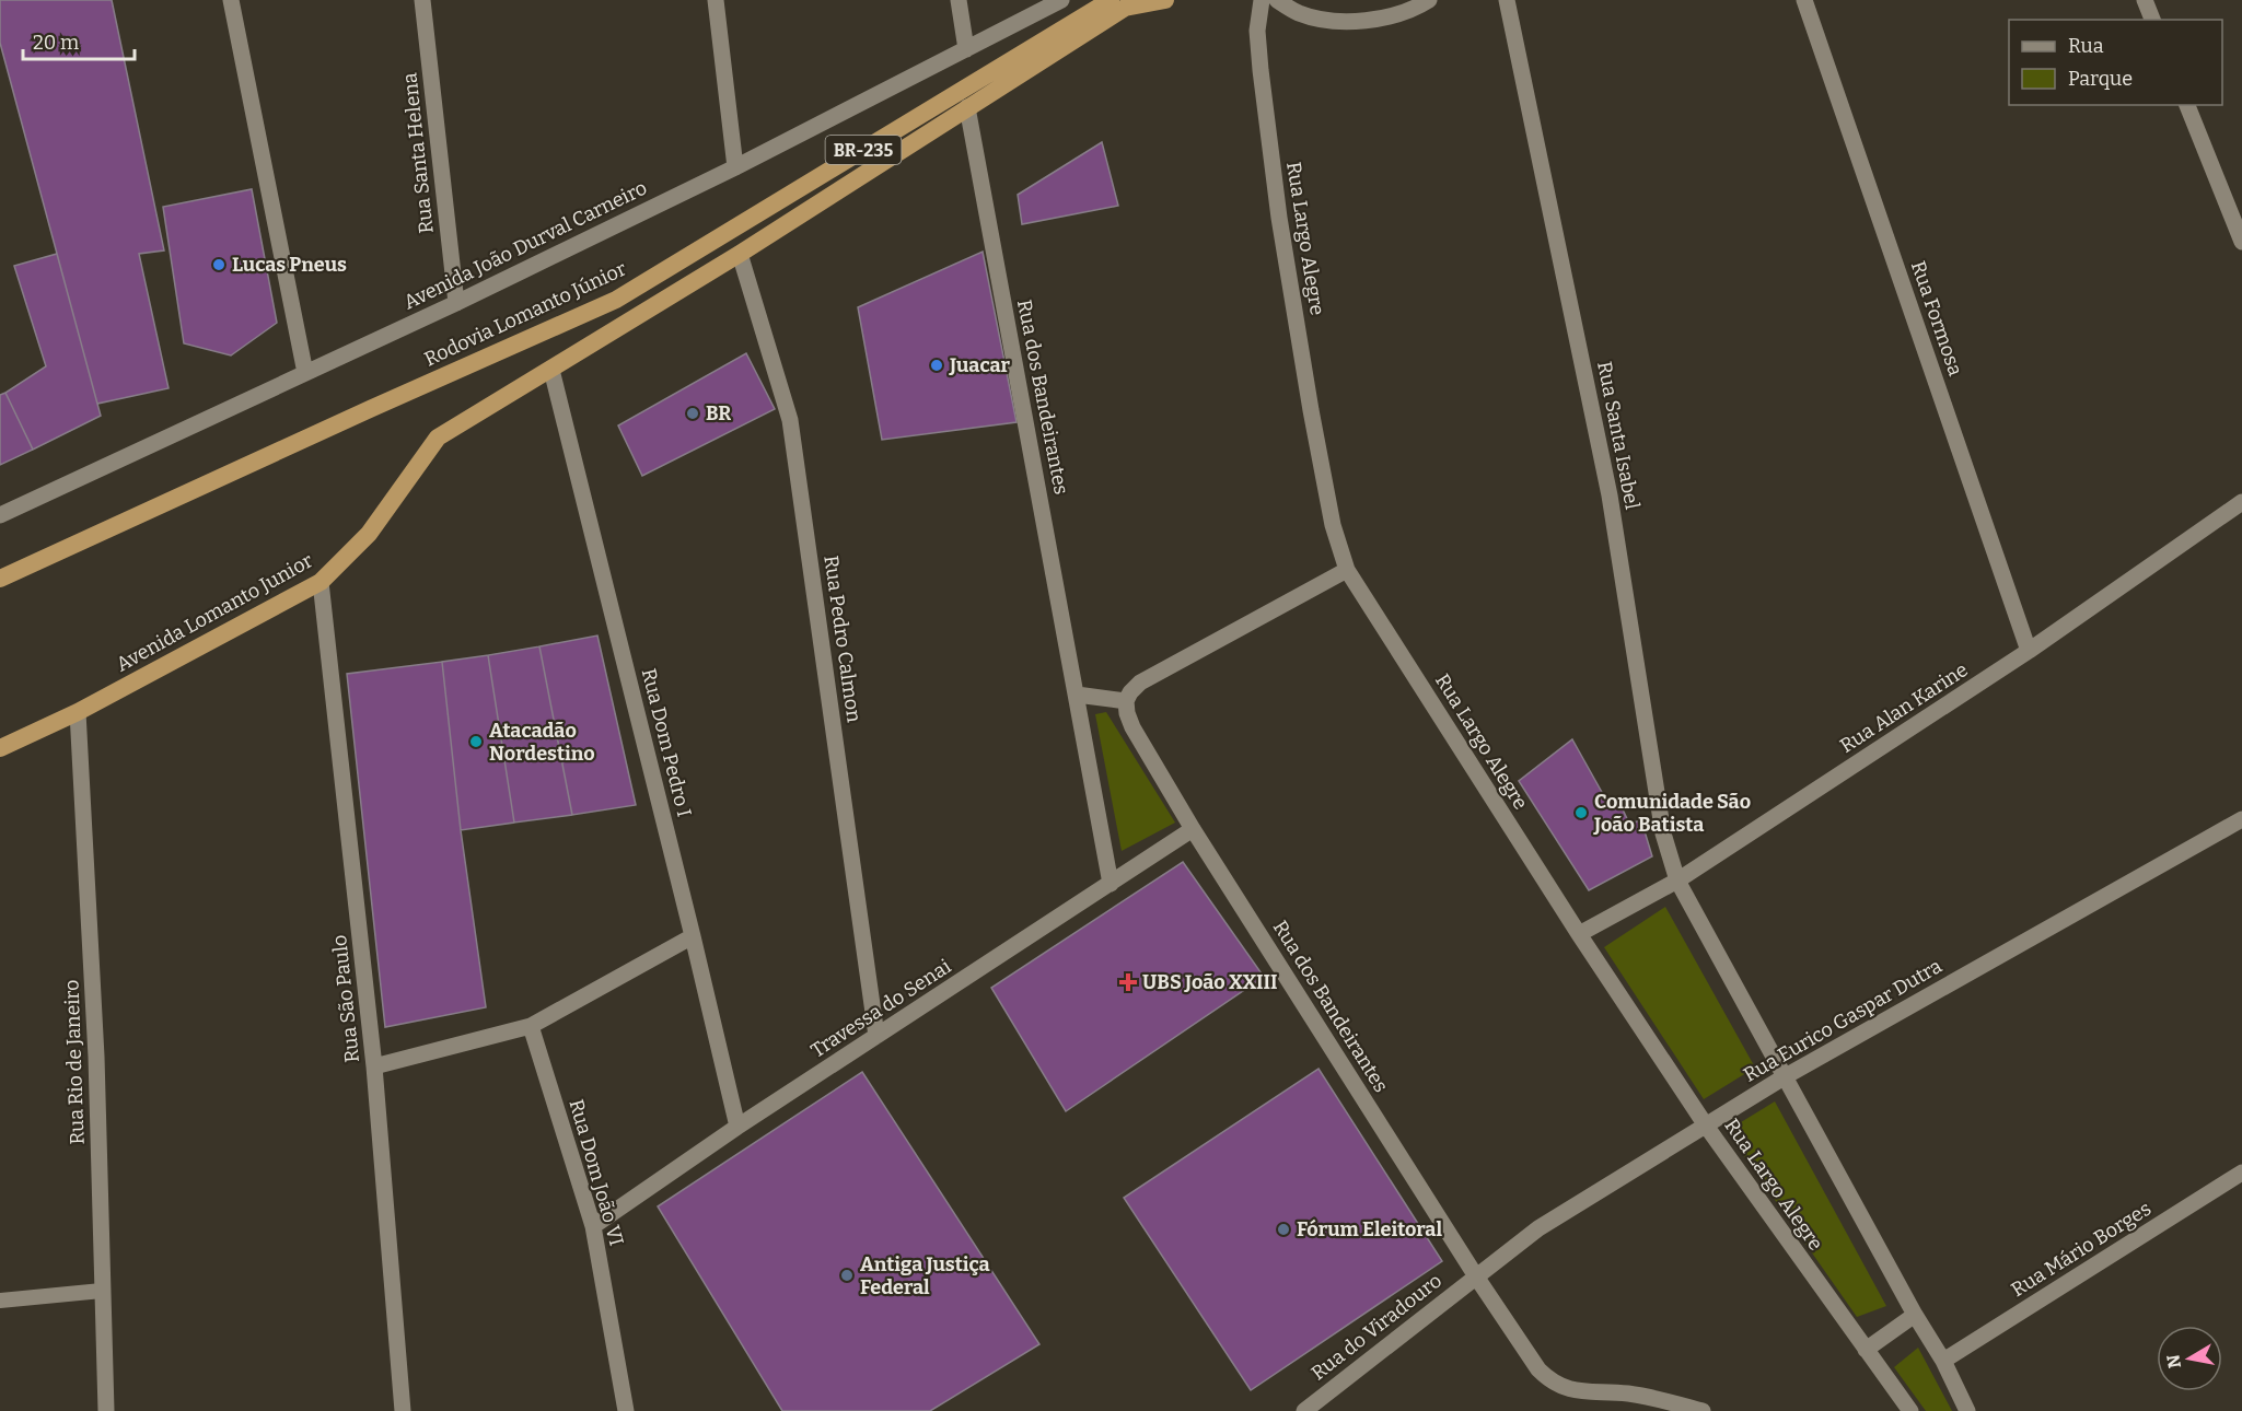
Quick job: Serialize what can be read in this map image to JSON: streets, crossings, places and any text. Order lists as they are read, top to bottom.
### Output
{
  "streets": {
    "highway": ["BR-235", "Rodovia Lomanto Júnior", "Avenida Lomanto Junior"],
    "street": [
      "Rua Santa Helena",
      "Rua Largo Alegre",
      "Avenida João Durval Carneiro",
      "Rua Formosa",
      "Rua dos Bandeirantes",
      "Rua Santa Isabel",
      "Rua Pedro Calmon",
      "Rua Alan Karine",
      "Rua Dom Pedro I",
      "Rua São Paulo",
      "Travessa do Senai",
      "Rua Eurico Gaspar Dutra",
      "Rua Rio de Janeiro",
      "Rua Dom João VI",
      "Rua Mário Borges",
      "Rua do Viradouro"
    ]
  },
  "crossings": [
    ["BR-235", "Rodovia Lomanto Júnior"],
    ["BR-235", "Rua dos Bandeirantes"],
    ["BR-235", "Avenida Lomanto Junior"],
    ["BR-235", "Rua Pedro Calmon"],
    ["BR-235", "Rua Dom Pedro I"],
    ["Rua Santa Helena", "Avenida João Durval Carneiro"],
    ["Rua Largo Alegre", "Rua Alan Karine"],
    ["Rua Largo Alegre", "Rua Eurico Gaspar Dutra"],
    ["Rua Formosa", "Rua Alan Karine"],
    ["Rua dos Bandeirantes", "Travessa do Senai"],
    ["Rua dos Bandeirantes", "Rua Eurico Gaspar Dutra"],
    ["Rua dos Bandeirantes", "Rua do Viradouro"],
    ["Rua Santa Isabel", "Rua Alan Karine"],
    ["Avenida Lomanto Junior", "Rua Dom Pedro I"],
    ["Avenida Lomanto Junior", "Rua São Paulo"],
    ["Avenida Lomanto Junior", "Rua Rio de Janeiro"],
    ["Rua Pedro Calmon", "Travessa do Senai"],
    ["Rua Dom Pedro I", "Travessa do Senai"],
    ["Travessa do Senai", "Rua Dom João VI"],
    ["Rua Eurico Gaspar Dutra", "Rua do Viradouro"]
  ],
  "places": {
    "other": [
      "Lucas Pneus",
      "Juacar",
      "BR",
      "Atacadão Nordestino",
      "Comunidade São João Batista",
      "Fórum Eleitoral",
      "Antiga Justiça Federal"
    ],
    "health": ["UBS João XXIII"]
  },
  "legend": ["Rua", "Parque"],
  "scale_bar": "20 m",
  "north": "left"
}
